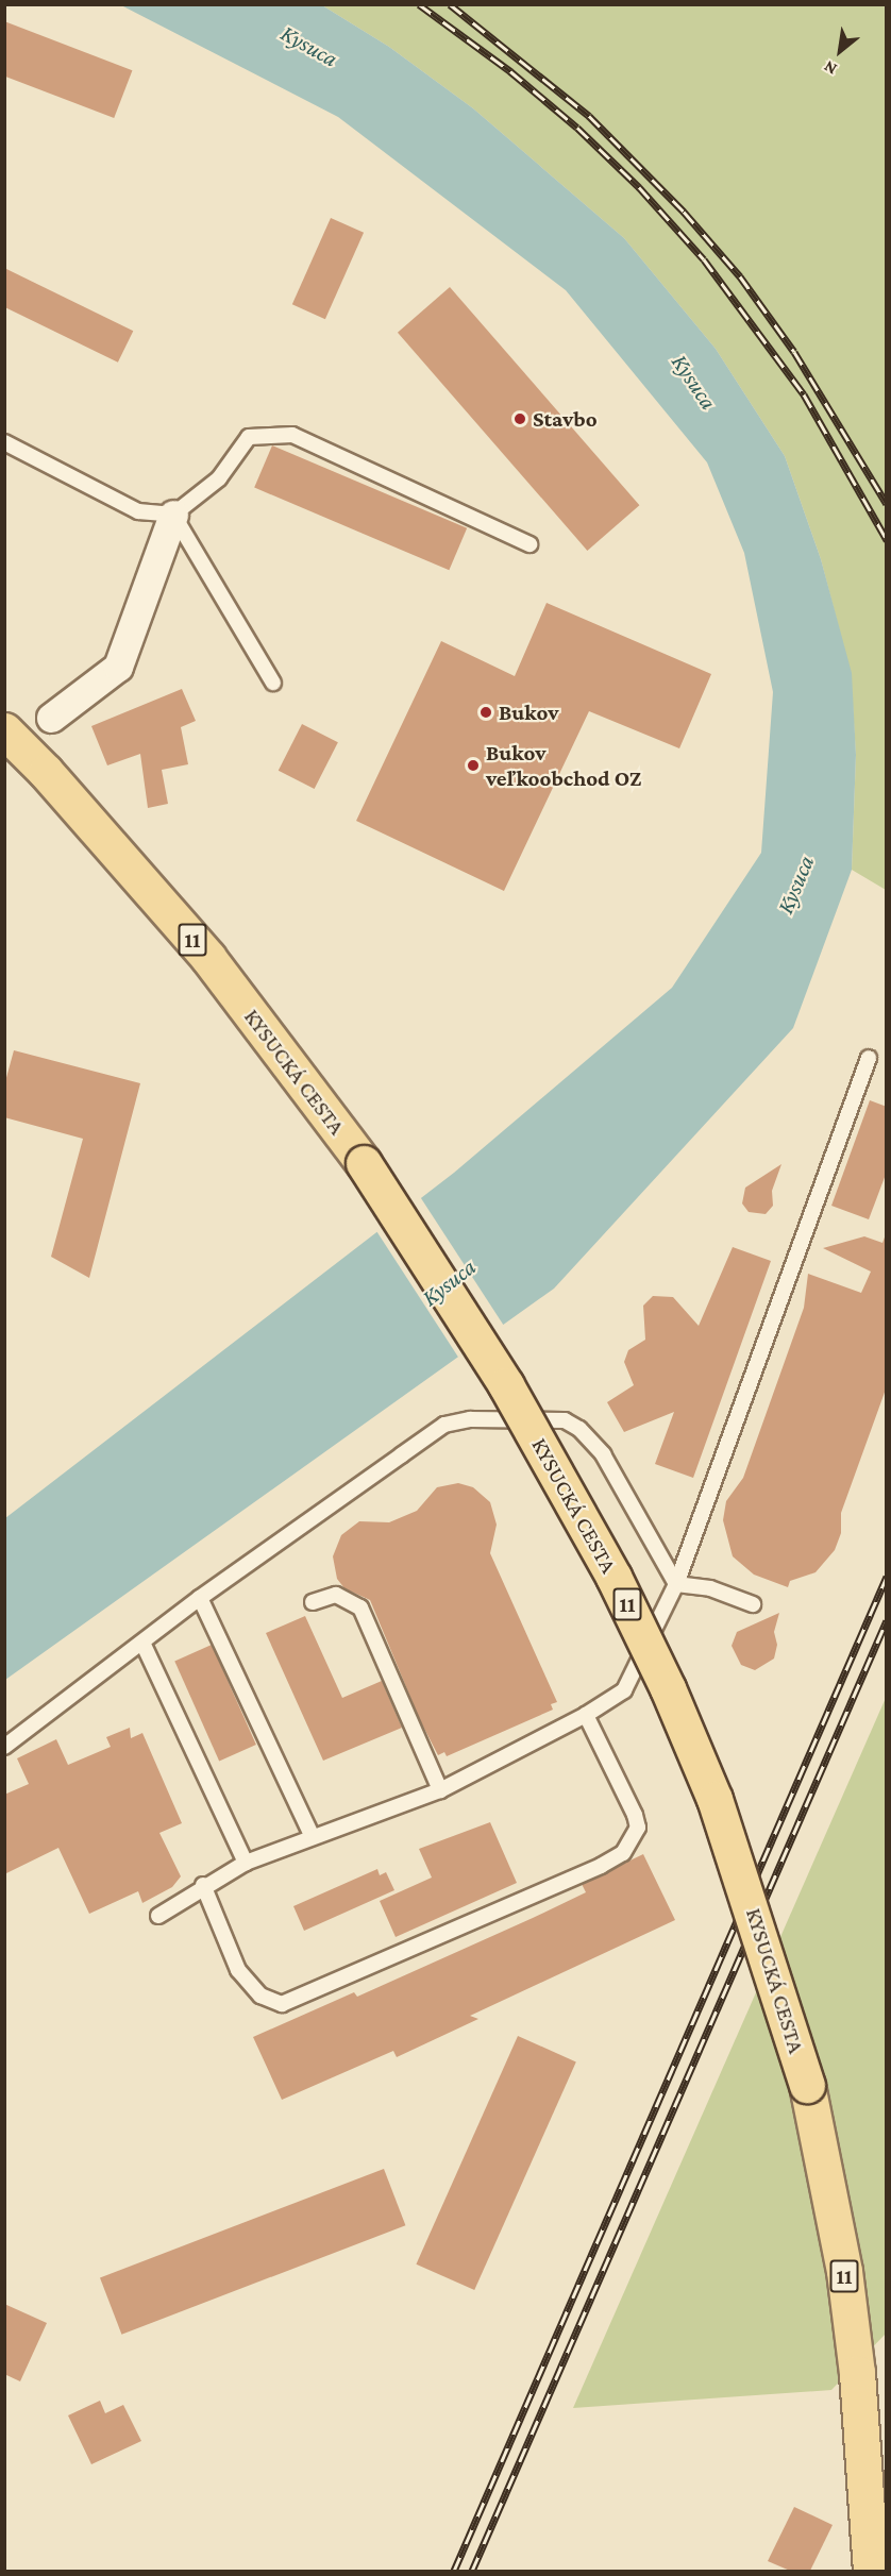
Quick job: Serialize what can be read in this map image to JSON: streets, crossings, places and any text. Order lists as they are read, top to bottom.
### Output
{
  "streets": {
    "main road": ["11", "KYSUCKÁ CESTA"]
  },
  "water": ["Kysuca"],
  "places": ["Stavbo", "Bukov", "Bukov veľkoobchod OZ"],
  "north": "bottom left"
}
